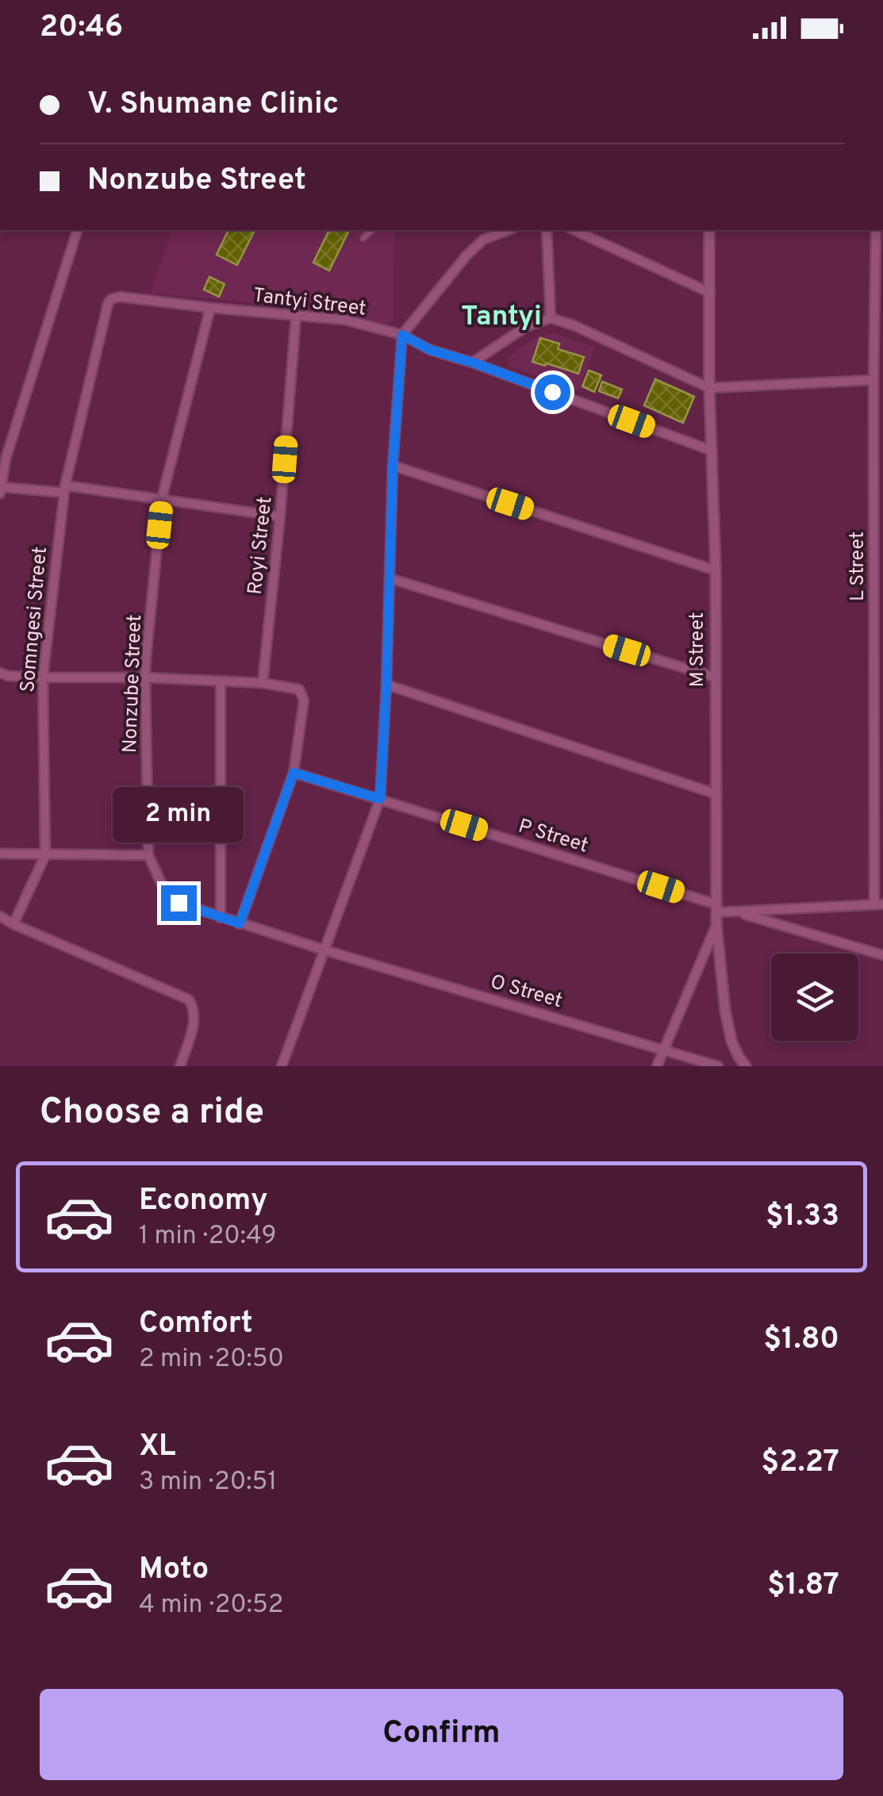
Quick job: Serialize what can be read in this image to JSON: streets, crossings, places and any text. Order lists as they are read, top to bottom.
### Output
{
  "streets": {
    "street": [
      "Tantyi Street",
      "Royi Street",
      "L Street",
      "Somngesi Street",
      "M Street",
      "Nonzube Street",
      "P Street",
      "O Street"
    ]
  },
  "crossings": [
    ["Tantyi Street", "Royi Street"],
    ["Tantyi Street", "Somngesi Street"],
    ["Tantyi Street", "M Street"],
    ["Tantyi Street", "Nonzube Street"],
    ["L Street", "P Street"],
    ["M Street", "P Street"],
    ["Nonzube Street", "O Street"]
  ],
  "districts": ["Tantyi"],
  "page": {
    "status": "20:46",
    "banner": ["V. Shumane Clinic", "Nonzube Street"],
    "bubble": "2 min",
    "heading": "Choose a ride",
    "list": [
      {
        "name": "Economy",
        "note": "1 min · 20:49",
        "value": "$1.33"
      },
      {
        "name": "Comfort",
        "note": "2 min · 20:50",
        "value": "$1.80"
      },
      {
        "name": "XL",
        "note": "3 min · 20:51",
        "value": "$2.27"
      },
      {
        "name": "Moto",
        "note": "4 min · 20:52",
        "value": "$1.87"
      }
    ],
    "buttons": "Confirm"
  }
}
